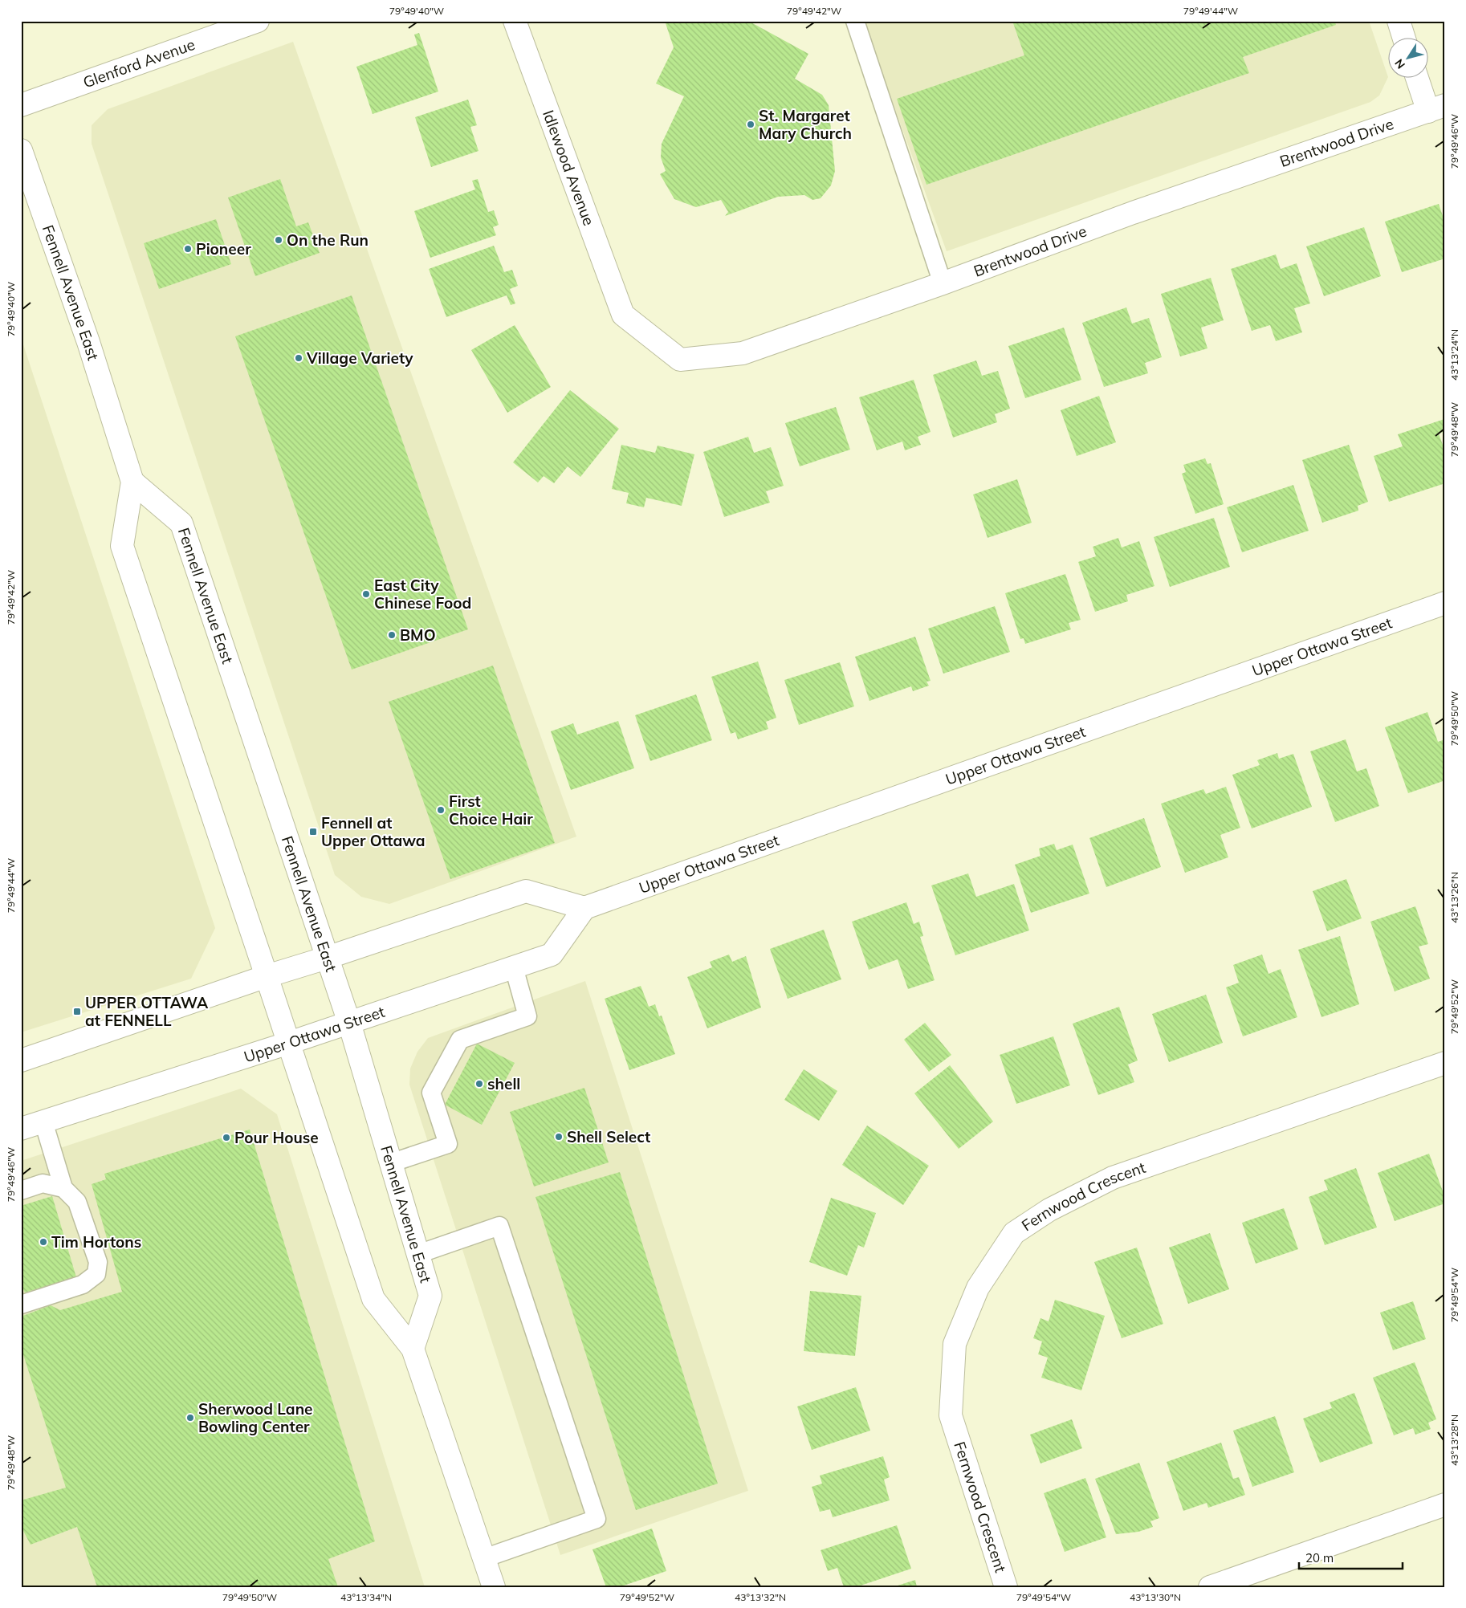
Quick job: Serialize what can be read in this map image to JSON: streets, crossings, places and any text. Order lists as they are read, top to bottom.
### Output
{
  "streets": {
    "main road": [
      "Glenford Avenue",
      "Brentwood Drive",
      "Idlewood Avenue",
      "Fennell Avenue East",
      "Upper Ottawa Street",
      "Fernwood Crescent"
    ]
  },
  "crossings": [
    ["Brentwood Drive", "Idlewood Avenue"],
    ["Fennell Avenue East", "Upper Ottawa Street"]
  ],
  "places": {
    "other": [
      "St. Margaret Mary Church",
      "On the Run",
      "Pioneer",
      "Village Variety",
      "East City Chinese Food",
      "BMO",
      "First Choice Hair",
      "shell",
      "Shell Select",
      "Pour House",
      "Tim Hortons",
      "Sherwood Lane Bowling Center"
    ],
    "transit": ["Fennell at Upper Ottawa", "UPPER OTTAWA at FENNELL"]
  },
  "scale_bar": "20 m",
  "north": "bottom left",
  "coordinates": [
    "79°49'40\"W",
    "79°49'42\"W",
    "79°49'44\"W",
    "79°49'46\"W",
    "43°13'24\"N",
    "79°49'48\"W",
    "79°49'50\"W",
    "43°13'26\"N",
    "79°49'52\"W",
    "79°49'54\"W",
    "43°13'28\"N",
    "43°13'34\"N",
    "43°13'32\"N",
    "43°13'30\"N"
  ]
}
